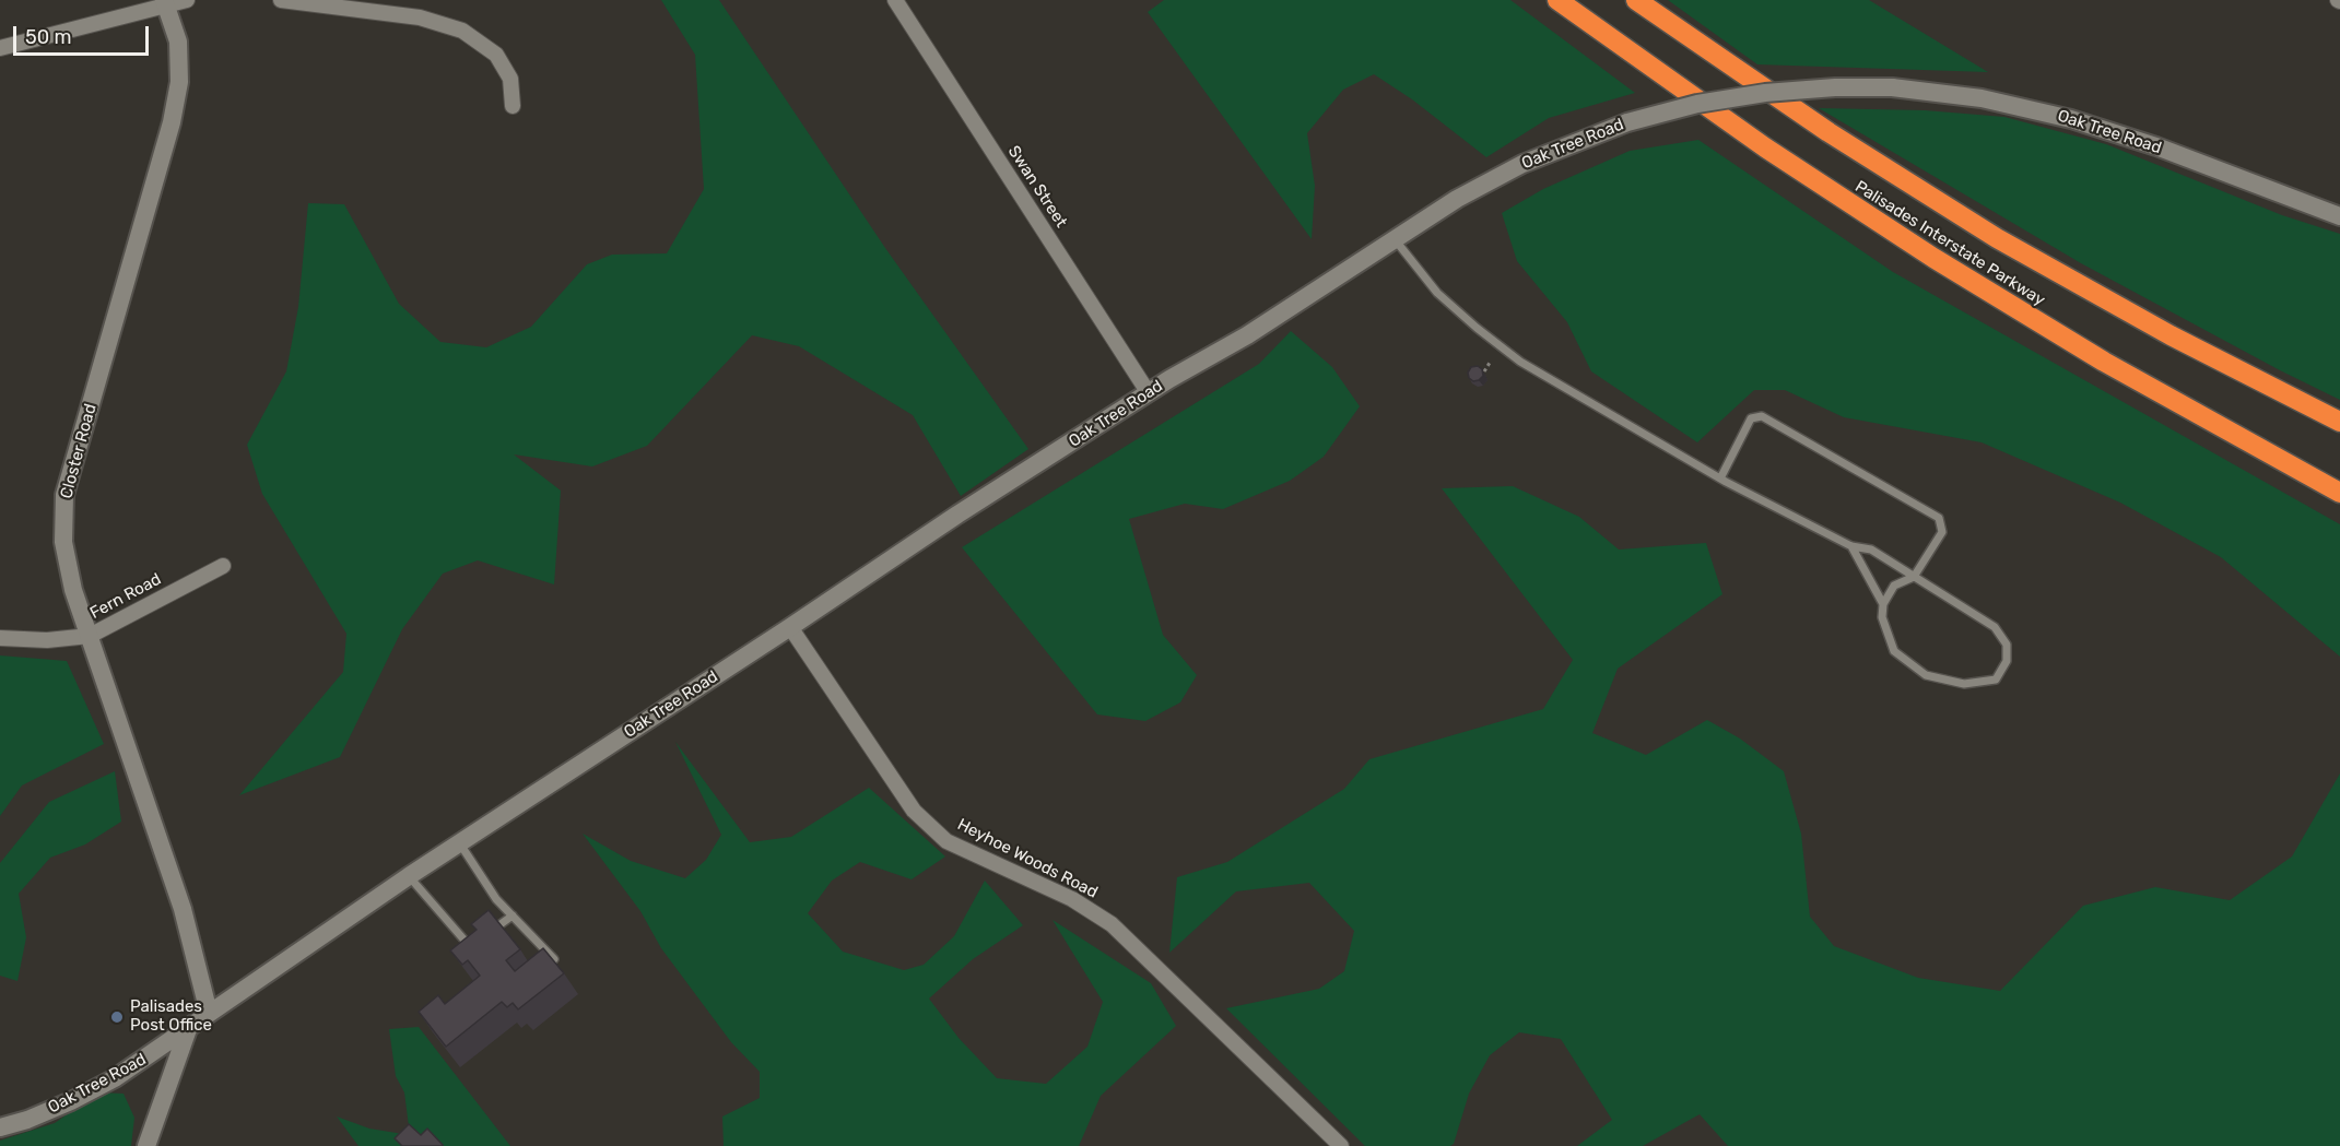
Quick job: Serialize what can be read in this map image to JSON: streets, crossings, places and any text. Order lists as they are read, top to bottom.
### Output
{
  "streets": {
    "highway": ["Palisades Interstate Parkway"],
    "street": [
      "Oak Tree Road",
      "Swan Street",
      "Closter Road",
      "Fern Road",
      "Heyhoe Woods Road"
    ]
  },
  "crossings": [
    ["Oak Tree Road", "Swan Street"],
    ["Oak Tree Road", "Closter Road"],
    ["Oak Tree Road", "Heyhoe Woods Road"],
    ["Closter Road", "Fern Road"]
  ],
  "places": ["Palisades Post Office"],
  "scale_bar": "50 m"
}
